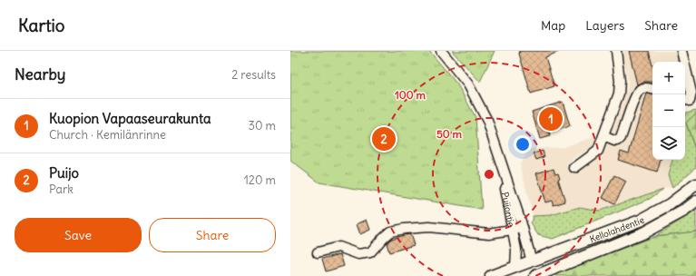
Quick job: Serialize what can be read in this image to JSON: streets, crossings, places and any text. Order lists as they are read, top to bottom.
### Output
{
  "streets": {
    "main road": ["Kellolahdentie"],
    "street": ["Puijontie"]
  },
  "crossings": [
    ["Puijontie", "Kellolahdentie"]
  ],
  "page": {
    "header": "Kartio",
    "nav": ["Map", "Layers", "Share"],
    "heading": ["Nearby", "2 results"],
    "map_buttons": ["+", "−"],
    "list": [
      {
        "mark": "1",
        "name": "Kuopion Vapaaseurakunta",
        "note": "Church · Kemilänrinne",
        "value": "30 m"
      },
      {
        "mark": "2",
        "name": "Puijo",
        "note": "Park",
        "value": "120 m"
      }
    ],
    "pins": ["1", "2"],
    "buttons": ["Save", "Share"]
  },
  "rings": ["100 m", "50 m"]
}
